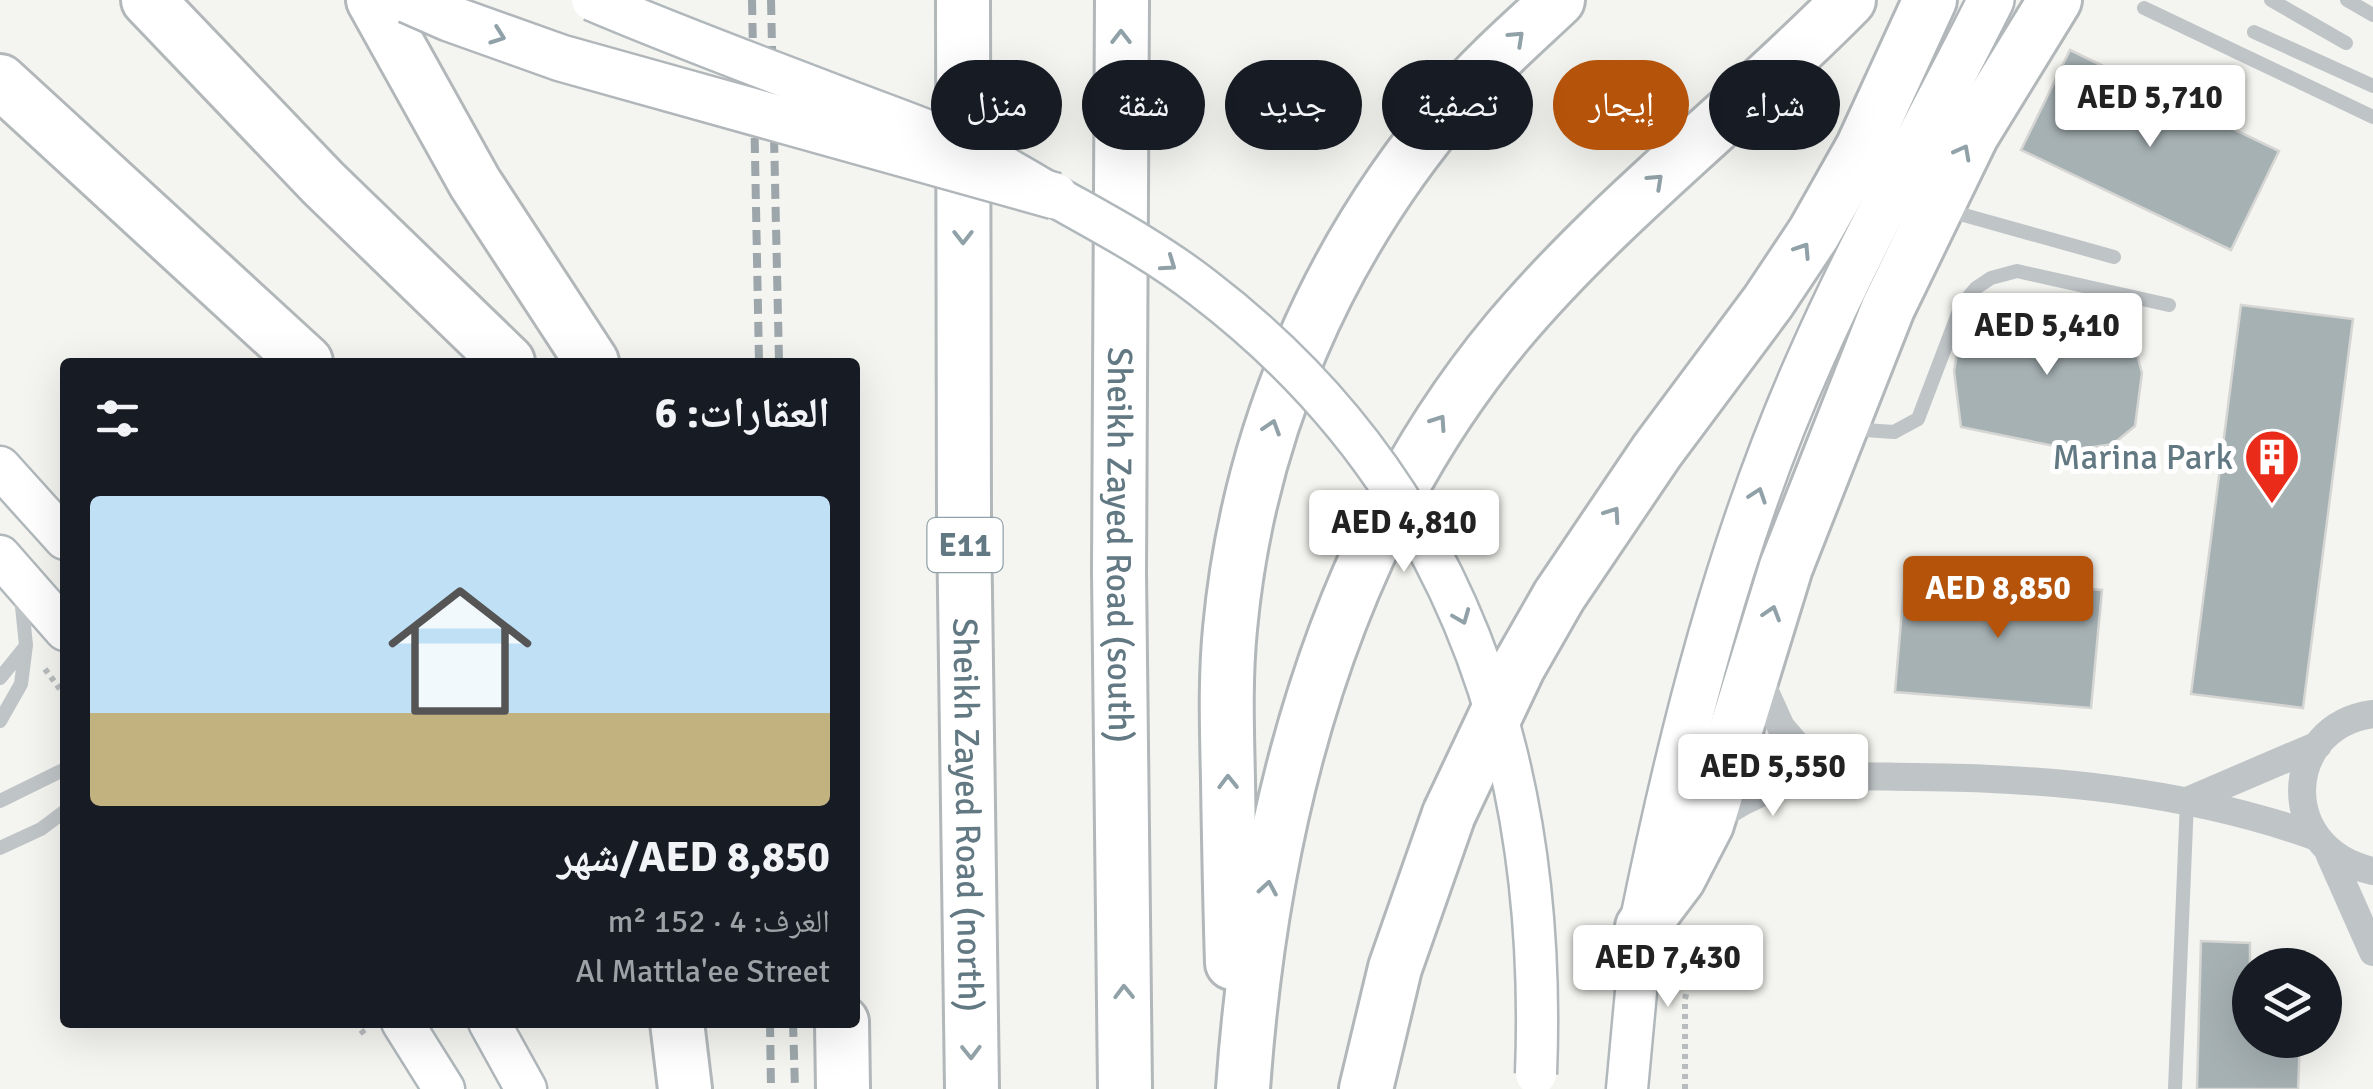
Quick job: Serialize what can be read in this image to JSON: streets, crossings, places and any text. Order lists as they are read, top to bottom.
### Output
{
  "streets": {
    "highway": ["E11", "Sheikh Zayed Road (south)", "Sheikh Zayed Road (north)"]
  },
  "places": {
    "building": ["Marina Park"]
  },
  "page": {
    "chip": [
      "شراء",
      "إيجار",
      "تصفية",
      "جديد",
      "شقة",
      "منزل"
    ],
    "price": [
      "AED 5,710",
      "AED 5,410",
      "AED 4,810",
      "AED 8,850",
      "AED 5,550",
      "AED 7,430"
    ],
    "heading": "العقارات: 6",
    "list": [
      {
        "name": "AED 8,850/شهر",
        "note": "الغرف: 4 · 152 m² · Al Mattla'ee Street"
      }
    ]
  }
}
